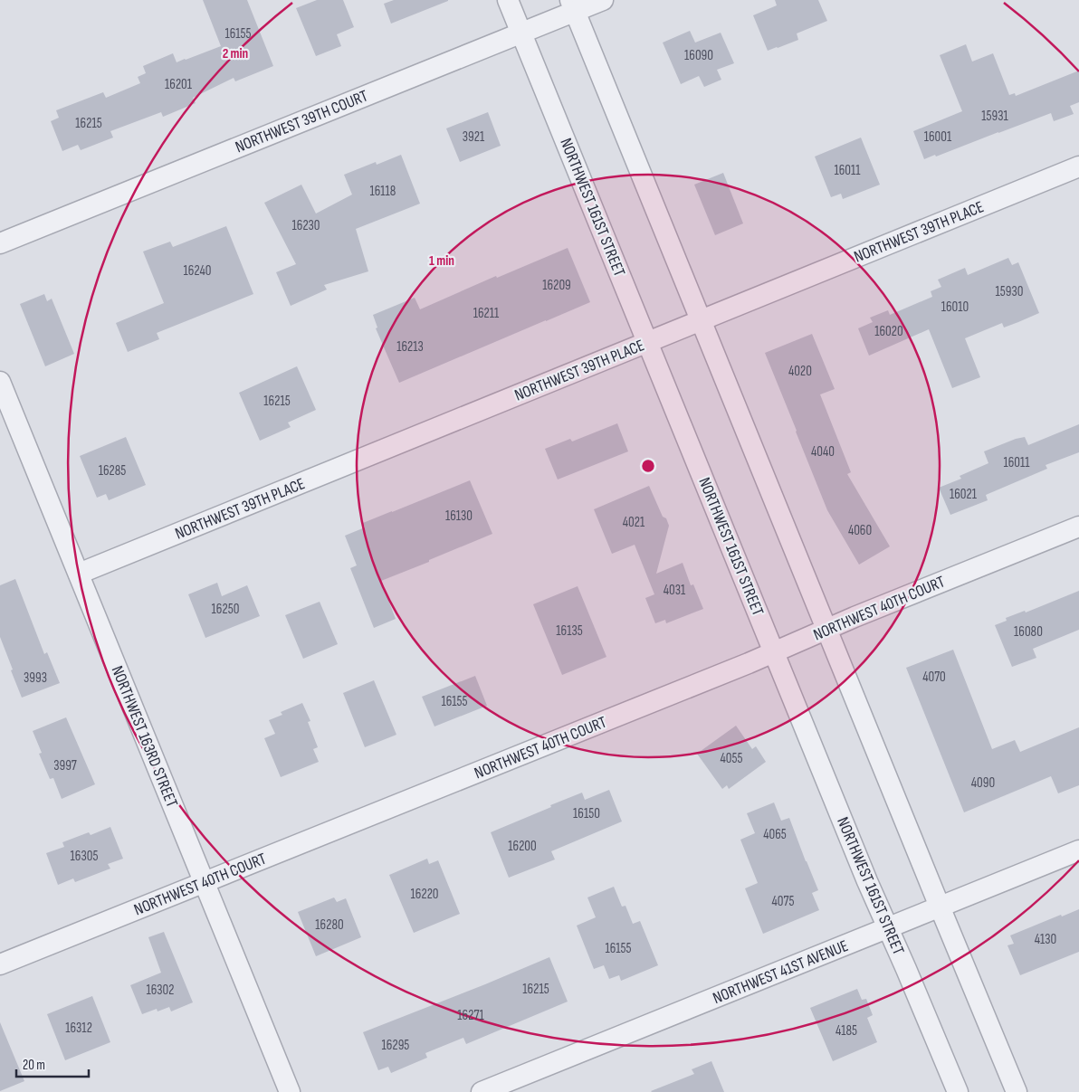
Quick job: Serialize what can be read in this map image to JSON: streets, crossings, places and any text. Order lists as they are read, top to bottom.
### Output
{
  "streets": {
    "street": [
      "NORTHWEST 39TH COURT",
      "NORTHWEST 161ST STREET",
      "NORTHWEST 39TH PLACE",
      "NORTHWEST 40TH COURT",
      "NORTHWEST 163RD STREET",
      "NORTHWEST 41ST AVENUE"
    ]
  },
  "crossings": [
    ["NORTHWEST 39TH COURT", "NORTHWEST 161ST STREET"],
    ["NORTHWEST 161ST STREET", "NORTHWEST 39TH PLACE"],
    ["NORTHWEST 161ST STREET", "NORTHWEST 40TH COURT"],
    ["NORTHWEST 161ST STREET", "NORTHWEST 41ST AVENUE"],
    ["NORTHWEST 39TH PLACE", "NORTHWEST 163RD STREET"],
    ["NORTHWEST 40TH COURT", "NORTHWEST 163RD STREET"]
  ],
  "house_numbers": [
    "16155",
    "16090",
    "16201",
    "15931",
    "16215",
    "3921",
    "16001",
    "16011",
    "16118",
    "16230",
    "16240",
    "16209",
    "15930",
    "16010",
    "16211",
    "16020",
    "16213",
    "4020",
    "16215",
    "4040",
    "16011",
    "16285",
    "16021",
    "16130",
    "4021",
    "4060",
    "4031",
    "16250",
    "16135",
    "16080",
    "4070",
    "3993",
    "16155",
    "4055",
    "3997",
    "4090",
    "16150",
    "4065",
    "16200",
    "16305",
    "16220",
    "4075",
    "16280",
    "4130",
    "16155",
    "16215",
    "16302",
    "16271",
    "16312",
    "4185",
    "16295"
  ],
  "scale_bar": "20 m",
  "rings": ["2 min", "1 min"]
}
